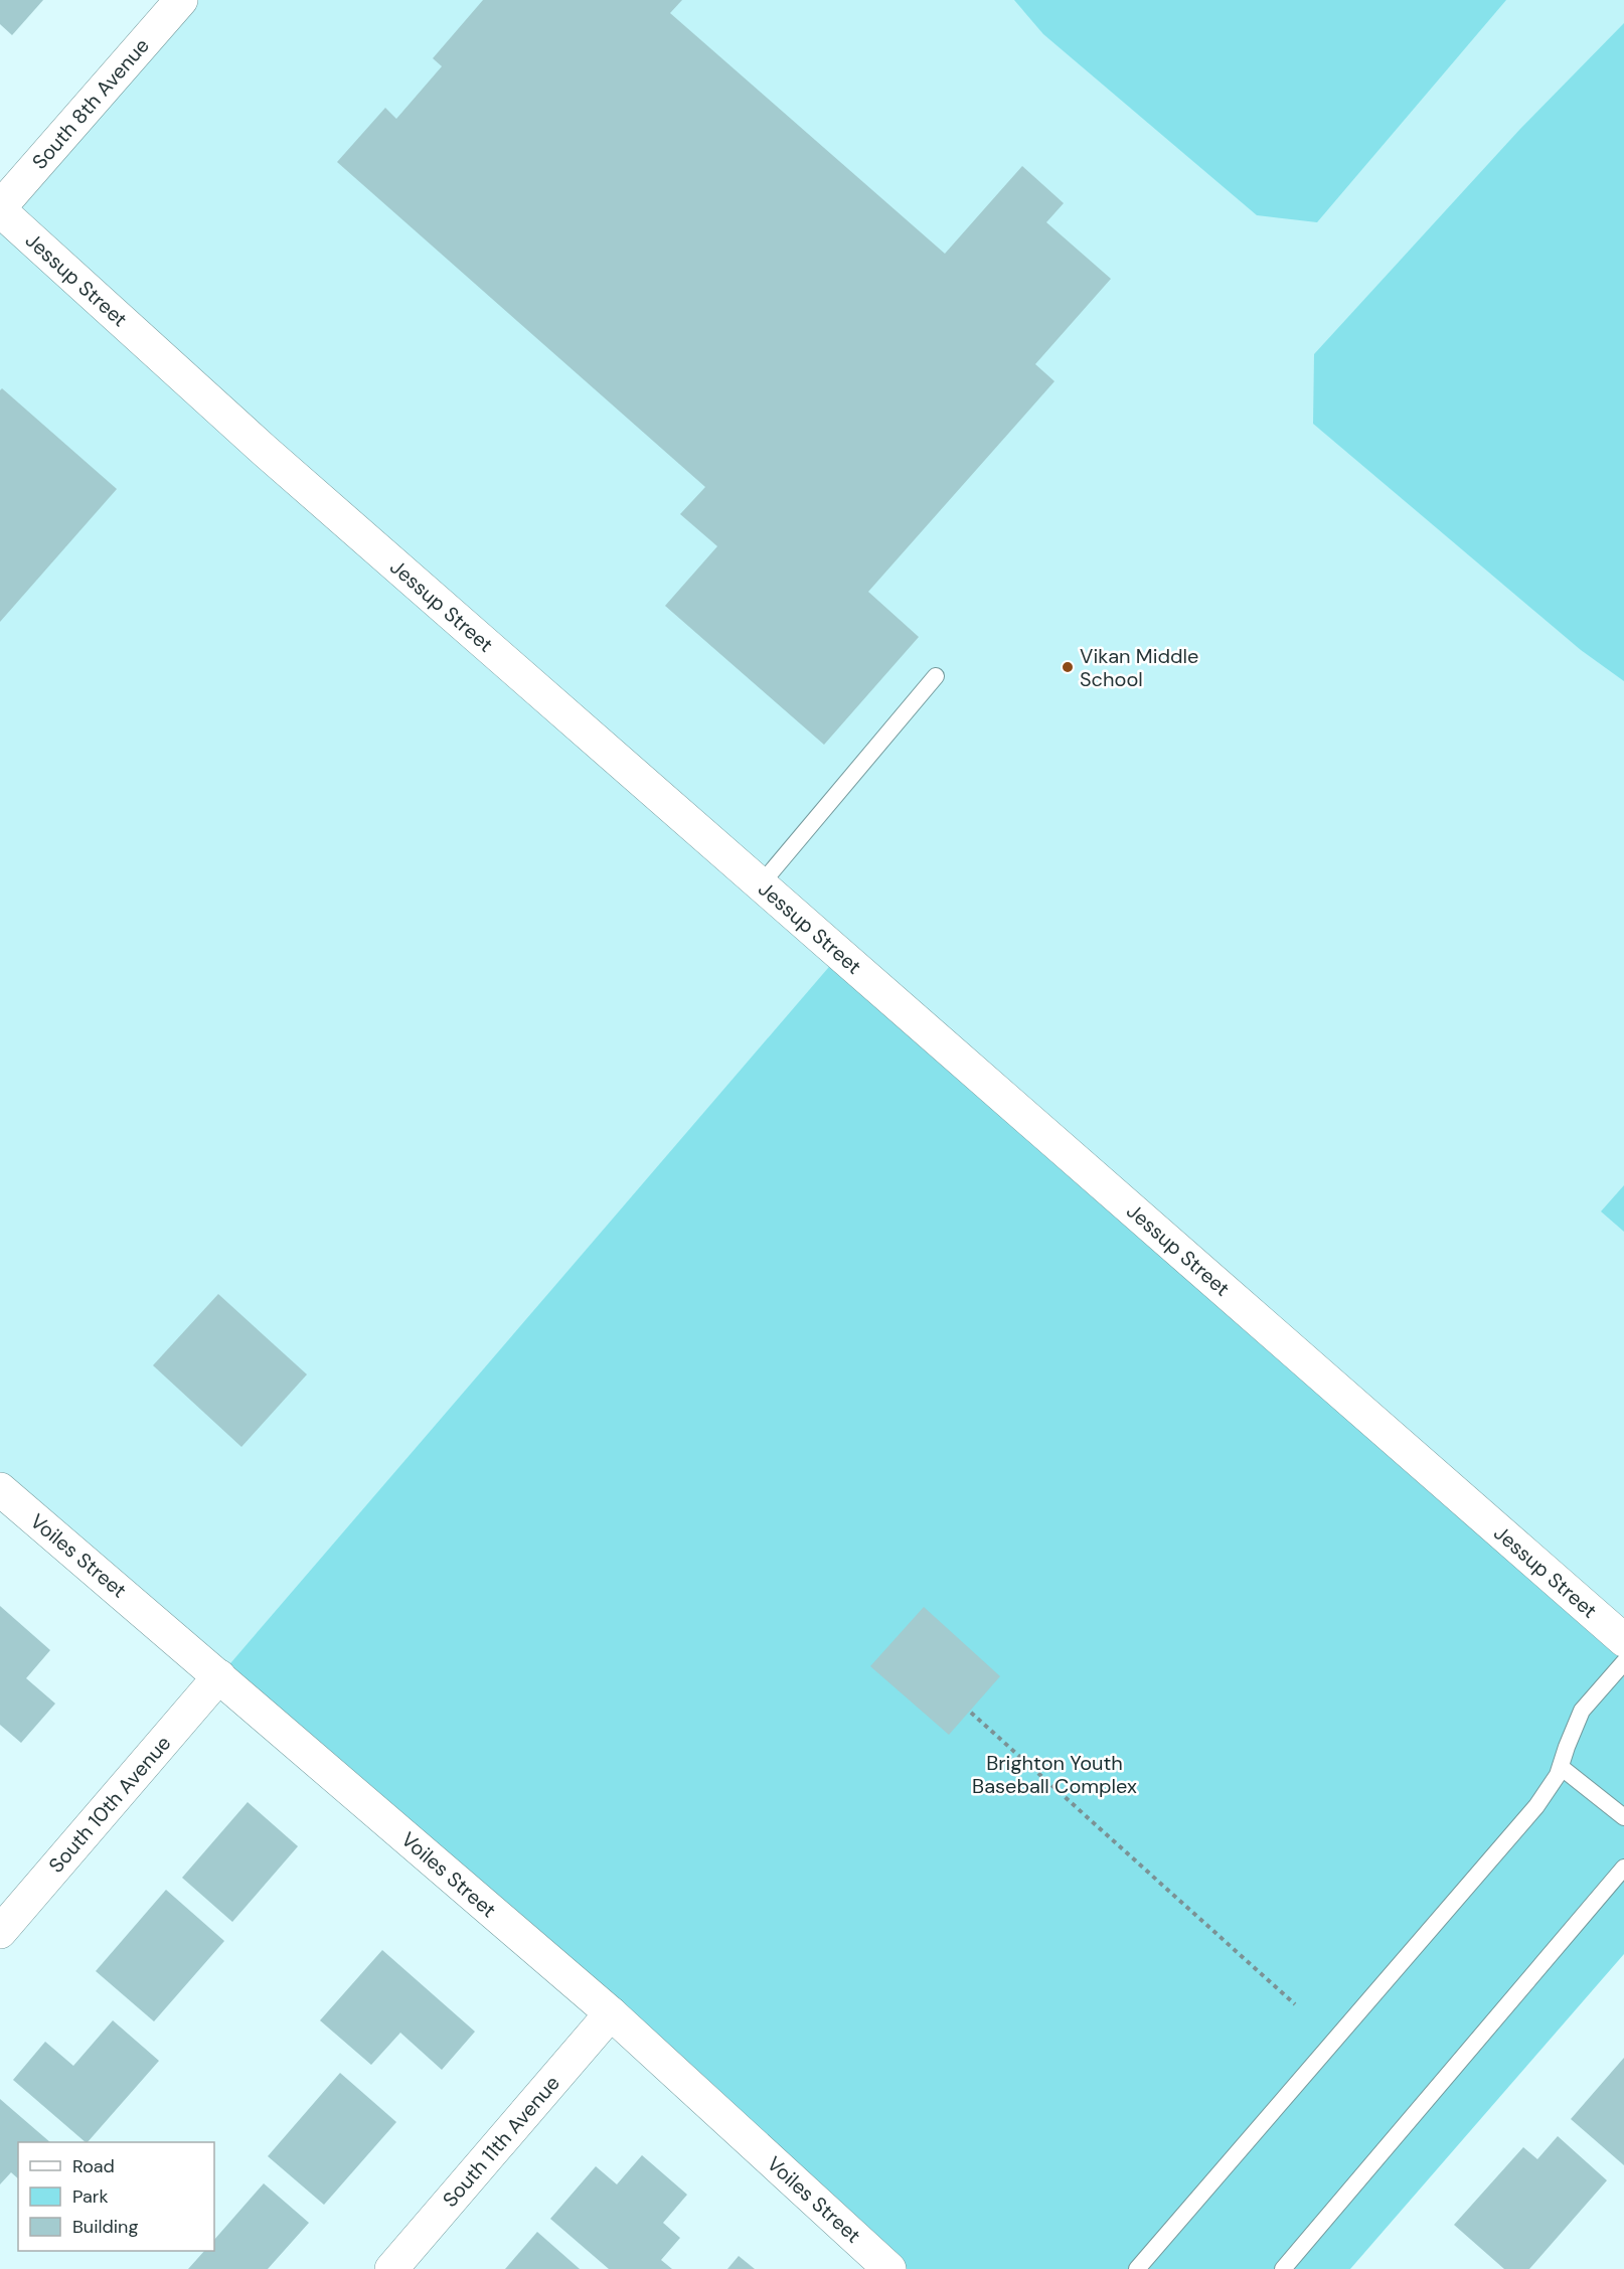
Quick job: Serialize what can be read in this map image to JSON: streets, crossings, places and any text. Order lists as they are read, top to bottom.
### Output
{
  "streets": {
    "street": [
      "South 8th Avenue",
      "Jessup Street",
      "Voiles Street",
      "South 10th Avenue",
      "South 11th Avenue"
    ]
  },
  "crossings": [
    ["South 8th Avenue", "Jessup Street"],
    ["Voiles Street", "South 10th Avenue"],
    ["Voiles Street", "South 11th Avenue"]
  ],
  "parks": ["Brighton Youth Baseball Complex"],
  "places": ["Vikan Middle School"],
  "legend": ["Road", "Park", "Building"]
}
